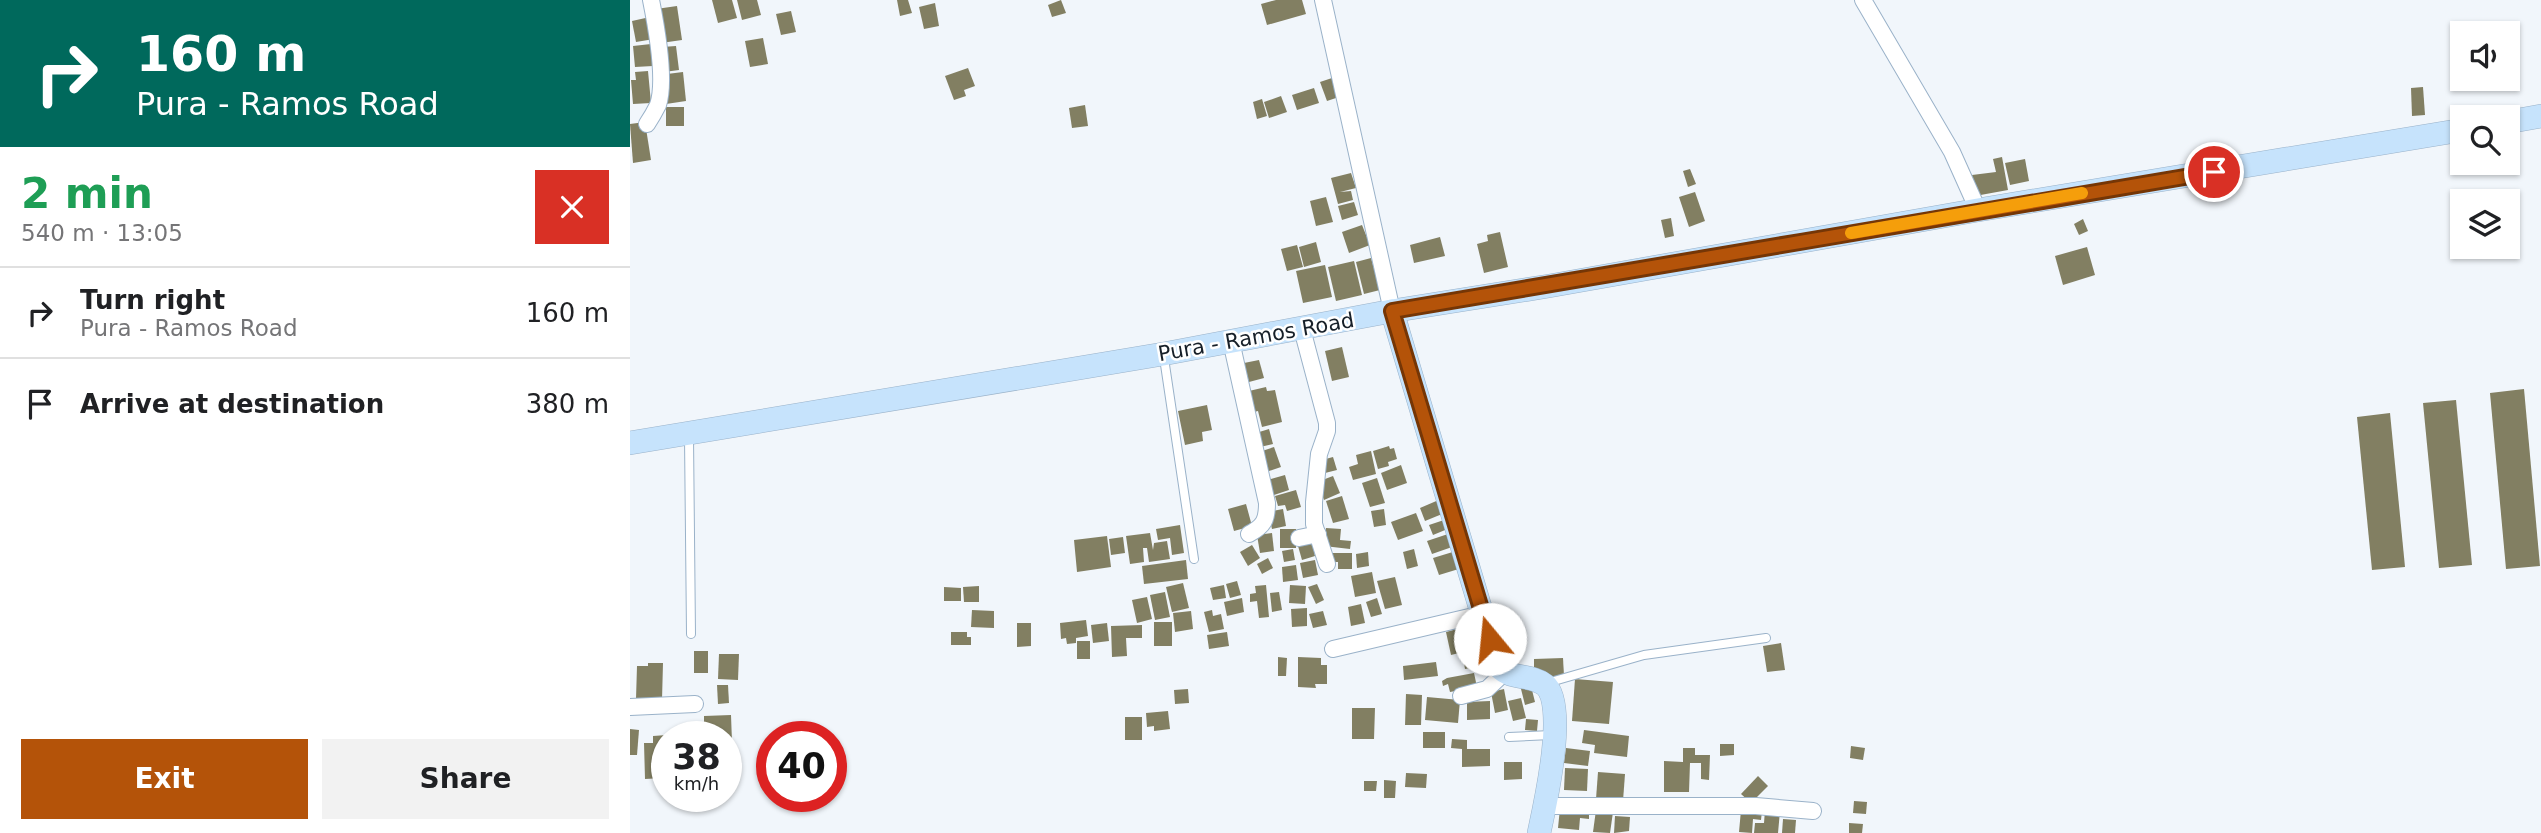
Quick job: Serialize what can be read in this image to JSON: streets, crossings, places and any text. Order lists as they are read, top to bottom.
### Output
{
  "streets": {
    "main road": ["Pura - Ramos Road"]
  },
  "page": {
    "turn": ["160 m", "Pura - Ramos Road"],
    "heading": ["2 min", "540 m · 13:05"],
    "list": [
      {
        "name": "Turn right",
        "note": "Pura - Ramos Road",
        "value": "160 m"
      },
      {
        "name": "Arrive at destination",
        "value": "380 m"
      }
    ],
    "speed": "38 km/h",
    "limit": "40",
    "buttons": ["Exit", "Share"]
  }
}
